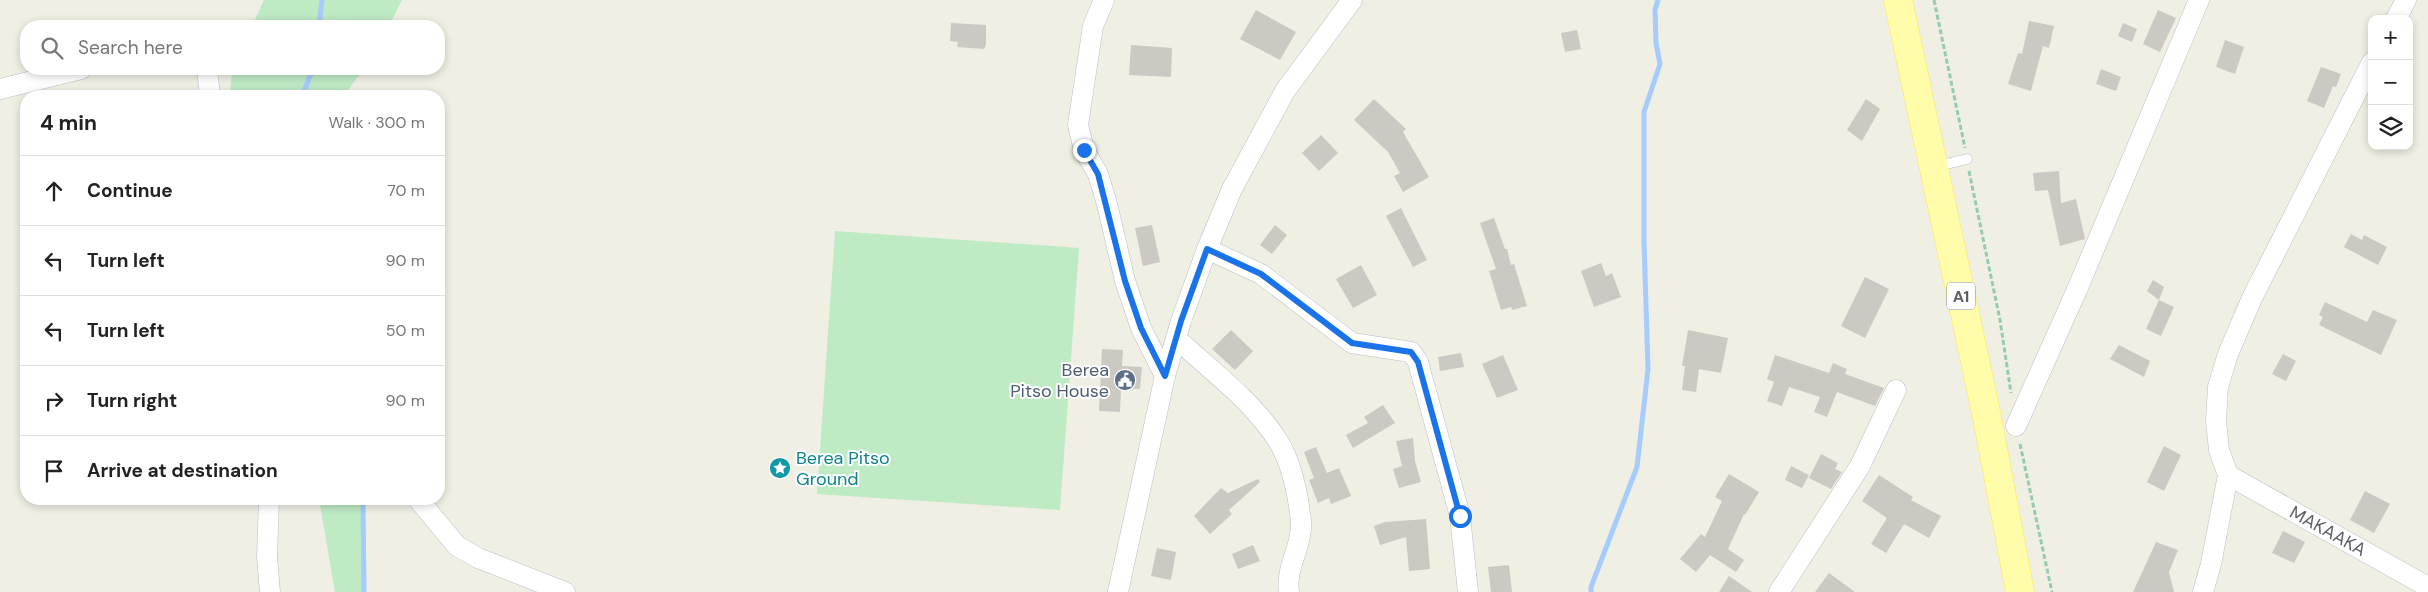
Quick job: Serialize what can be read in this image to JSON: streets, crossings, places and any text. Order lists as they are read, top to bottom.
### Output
{
  "streets": {
    "main road": ["A1"],
    "street": ["MAKAAKA"]
  },
  "places": {
    "public building": ["Berea Pitso House"],
    "place": ["Berea Pitso Ground"]
  },
  "page": {
    "map_buttons": ["+", "−"],
    "search": "Search here",
    "heading": ["4 min", "Walk · 300 m"],
    "list": [
      ["Continue", "70 m"],
      ["Turn left", "90 m"],
      ["Turn left", "50 m"],
      ["Turn right", "90 m"],
      "Arrive at destination"
    ]
  }
}
